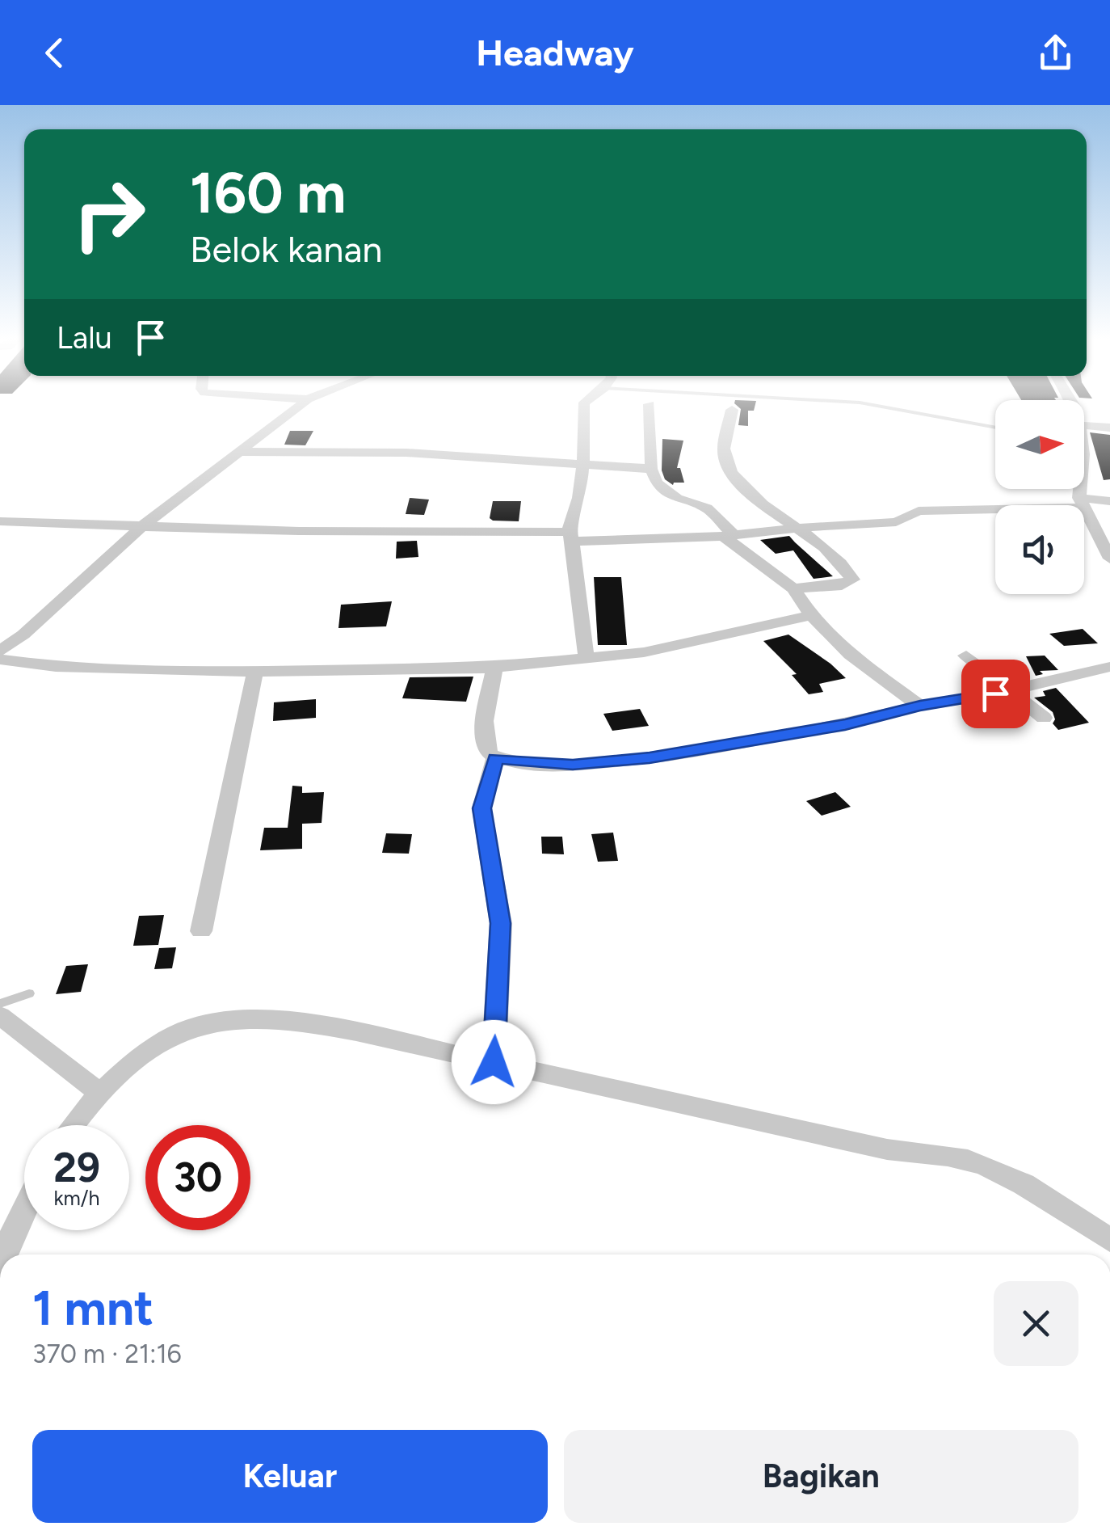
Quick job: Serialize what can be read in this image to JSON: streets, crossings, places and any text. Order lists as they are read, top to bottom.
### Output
{
  "north": "right",
  "page": {
    "header": "Headway",
    "turn": ["160 m", "Belok kanan"],
    "then": "Lalu",
    "speed": "29 km/h",
    "limit": "30",
    "heading": ["1 mnt", "370 m · 21:16"],
    "buttons": ["Keluar", "Bagikan"]
  }
}
